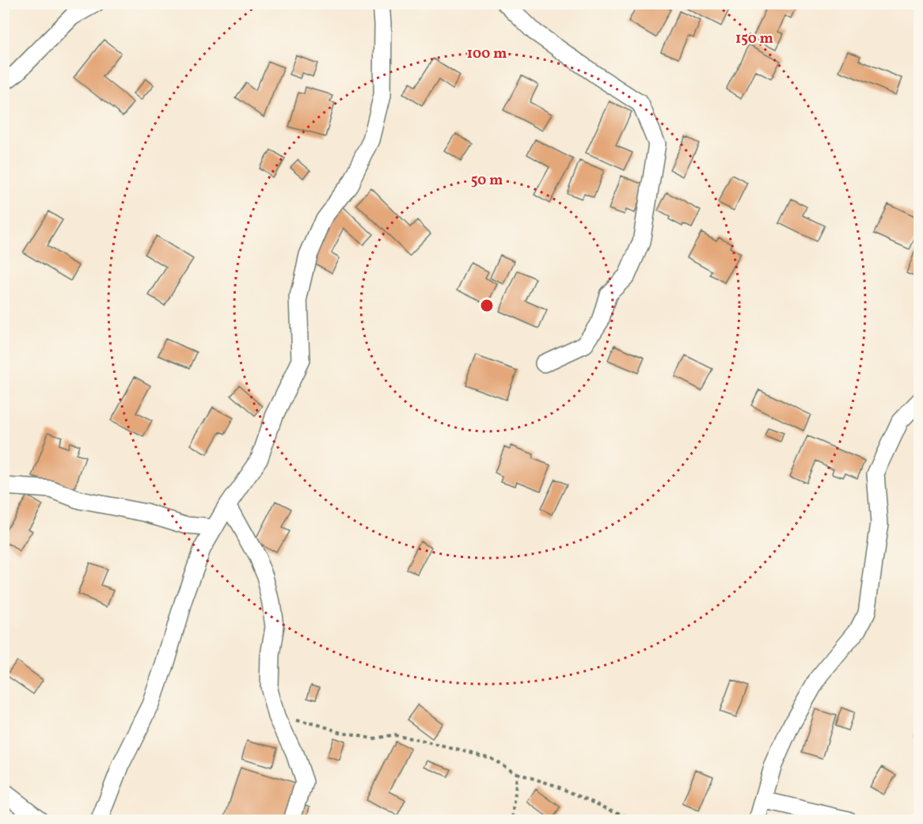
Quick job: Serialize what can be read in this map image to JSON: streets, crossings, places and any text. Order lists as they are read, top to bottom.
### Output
{
  "rings": ["150 m", "100 m", "50 m"]
}
